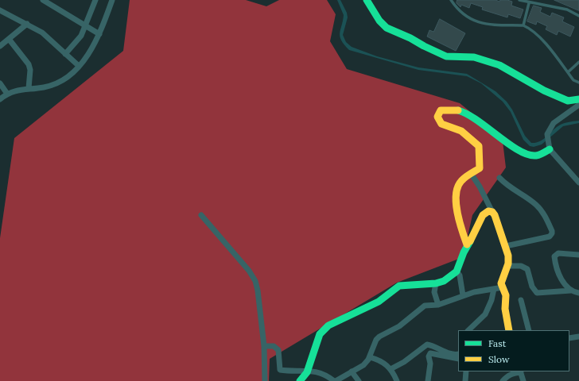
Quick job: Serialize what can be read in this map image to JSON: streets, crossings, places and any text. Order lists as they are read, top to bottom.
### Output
{
  "legend": ["Fast", "Slow"]
}
